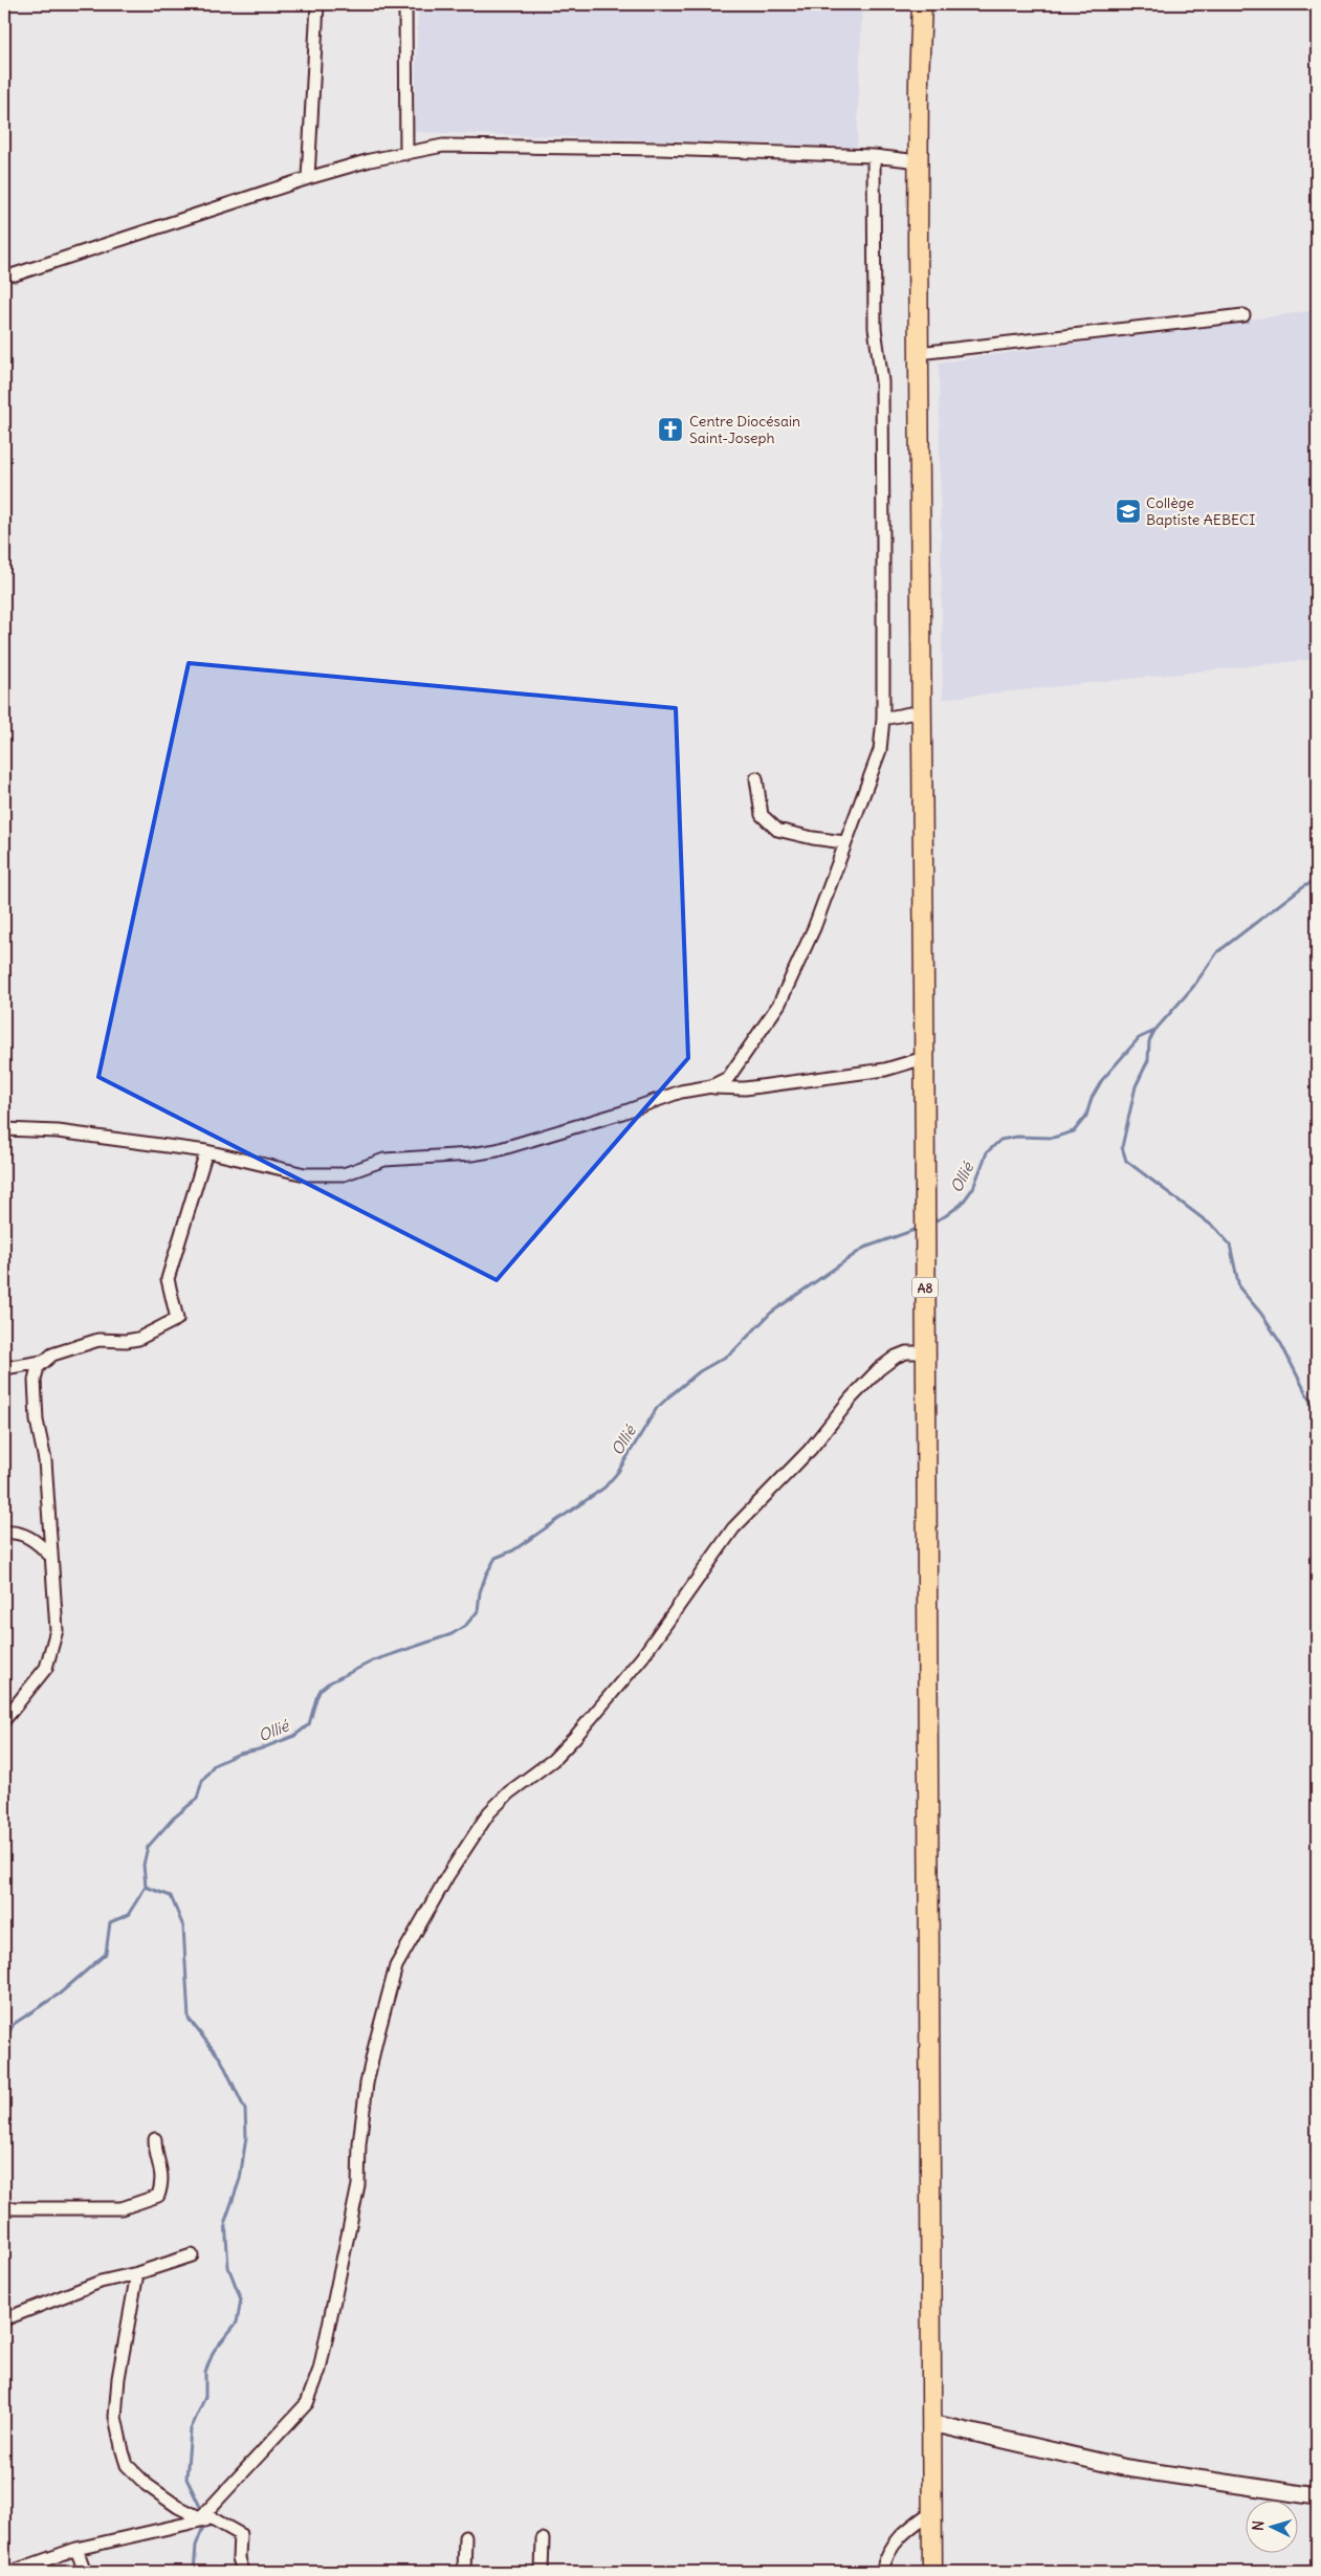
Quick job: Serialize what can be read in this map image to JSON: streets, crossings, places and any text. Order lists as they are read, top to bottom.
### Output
{
  "streets": {
    "main road": ["A8"]
  },
  "water": ["Ollié"],
  "places": {
    "church": ["Centre Diocésain Saint-Joseph"],
    "school or university": ["Collège Baptiste AEBECI"]
  },
  "north": "left"
}
